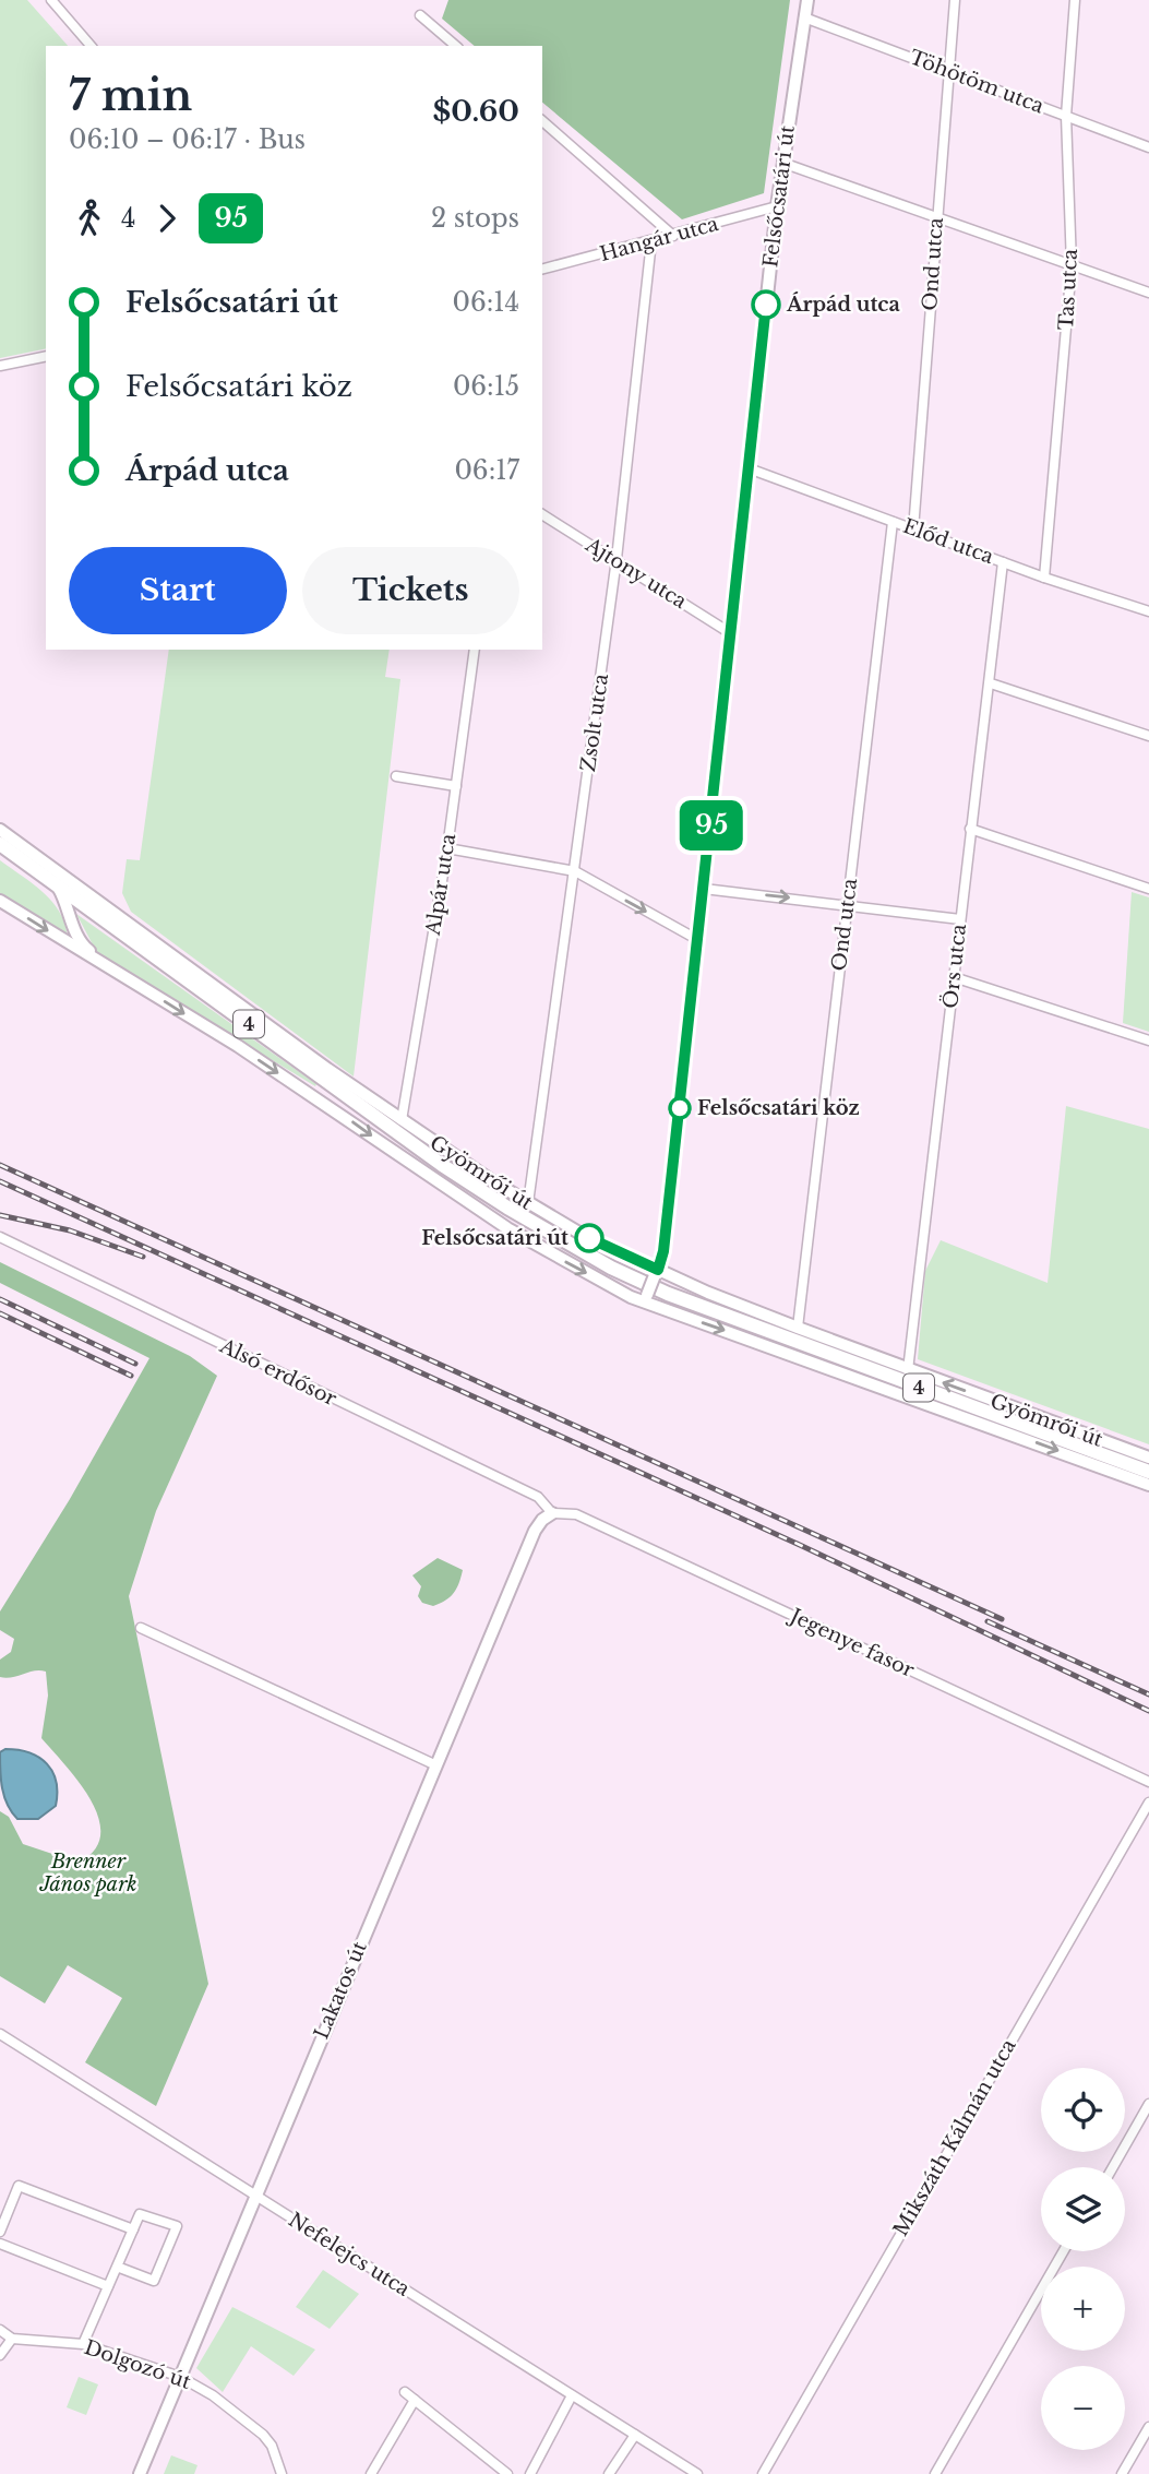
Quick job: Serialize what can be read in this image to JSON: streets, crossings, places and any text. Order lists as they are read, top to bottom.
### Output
{
  "streets": {
    "main road": ["4"],
    "street": [
      "Töhötöm utca",
      "Felsőcsatári út",
      "Hangár utca",
      "Ond utca",
      "Tas utca",
      "Előd utca",
      "Ajtony utca",
      "Zsolt utca",
      "Alpár utca",
      "Örs utca",
      "Gyömrői út",
      "Alsó erdősor",
      "Jegenye fasor",
      "Lakatos út",
      "Mikszáth Kálmán utca",
      "Nefelejcs utca",
      "Dolgozó út"
    ]
  },
  "crossings": [
    ["Töhötöm utca", "Felsőcsatári út"],
    ["Töhötöm utca", "Ond utca"],
    ["Töhötöm utca", "Tas utca"],
    ["Felsőcsatári út", "Hangár utca"],
    ["Felsőcsatári út", "Előd utca"],
    ["Felsőcsatári út", "Ajtony utca"],
    ["Felsőcsatári út", "Gyömrői út"],
    ["Hangár utca", "Zsolt utca"],
    ["Ond utca", "Előd utca"],
    ["Ond utca", "Gyömrői út"],
    ["Tas utca", "Előd utca"],
    ["Előd utca", "Örs utca"],
    ["Ajtony utca", "Zsolt utca"],
    ["Zsolt utca", "Gyömrői út"],
    ["Alpár utca", "Gyömrői út"],
    ["Örs utca", "Gyömrői út"],
    ["4", "Gyömrői út"],
    ["Alsó erdősor", "Jegenye fasor"],
    ["Alsó erdősor", "Lakatos út"],
    ["Jegenye fasor", "Lakatos út"],
    ["Lakatos út", "Nefelejcs utca"],
    ["Lakatos út", "Dolgozó út"]
  ],
  "parks": ["Brenner János park"],
  "places": ["Árpád utca", "Felsőcsatári köz", "Felsőcsatári út"],
  "lines": ["bus line 95"],
  "page": {
    "on_map": "95",
    "heading": ["7 min", "06:10 – 06:17 · Bus", "$0.60"],
    "legs": ["4", "95", "2 stops"],
    "list": [
      {
        "name": "Felsőcsatári út",
        "value": "06:14"
      },
      {
        "name": "Felsőcsatári köz",
        "value": "06:15"
      },
      {
        "name": "Árpád utca",
        "value": "06:17"
      }
    ],
    "buttons": ["Start", "Tickets"],
    "map_buttons": ["+", "−"]
  }
}
